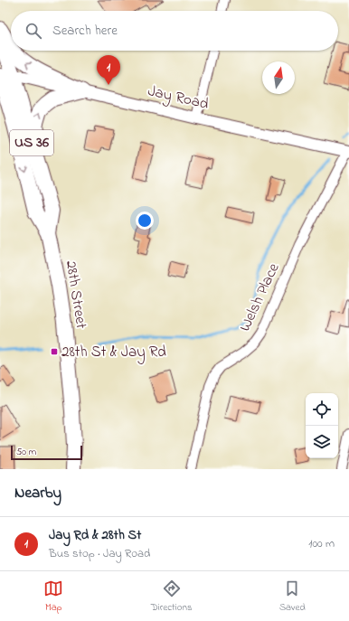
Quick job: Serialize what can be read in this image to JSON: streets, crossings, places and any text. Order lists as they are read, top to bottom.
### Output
{
  "streets": {
    "highway": ["US 36", "28th Street"],
    "street": ["Jay Road", "Welsh Place"]
  },
  "crossings": [
    ["Jay Road", "US 36"],
    ["Jay Road", "28th Street"],
    ["Jay Road", "Welsh Place"],
    ["US 36", "28th Street"]
  ],
  "places": {
    "transit": ["28th St & Jay Rd"]
  },
  "scale_bar": "50 m",
  "north": "top",
  "page": {
    "search": "Search here",
    "pins": "1",
    "scale": "50 m",
    "heading": "Nearby",
    "list": [
      {
        "mark": "1",
        "name": "Jay Rd & 28th St",
        "note": "Bus stop · Jay Road",
        "value": "100 m"
      }
    ],
    "nav": ["Map", "Directions", "Saved"]
  }
}
